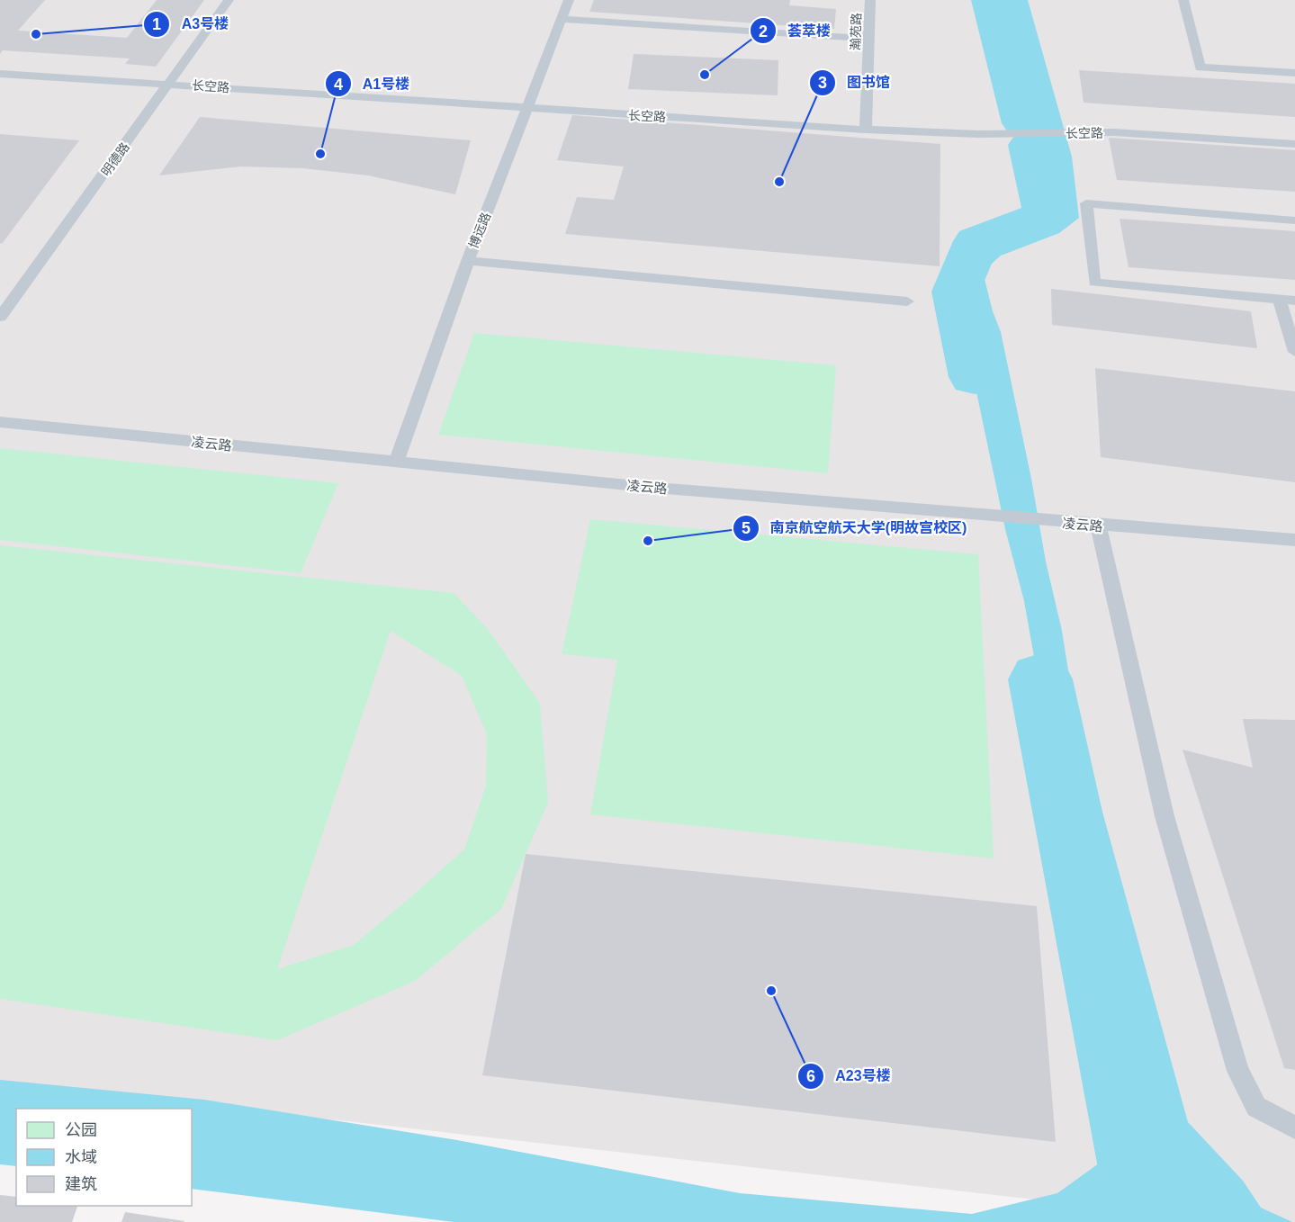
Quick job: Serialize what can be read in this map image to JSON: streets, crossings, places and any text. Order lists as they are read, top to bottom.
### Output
{
  "streets": {
    "lane": [
      "瀚苑路",
      "长空路",
      "明德路",
      "博远路",
      "凌云路"
    ]
  },
  "crossings": [
    ["瀚苑路", "长空路"],
    ["长空路", "明德路"],
    ["长空路", "博远路"],
    ["博远路", "凌云路"]
  ],
  "places": [
    "A3号楼",
    "荟萃楼",
    "A1号楼",
    "图书馆",
    "南京航空航天大学(明故宫校区)",
    "A23号楼"
  ],
  "legend": ["公园", "水域", "建筑"]
}
